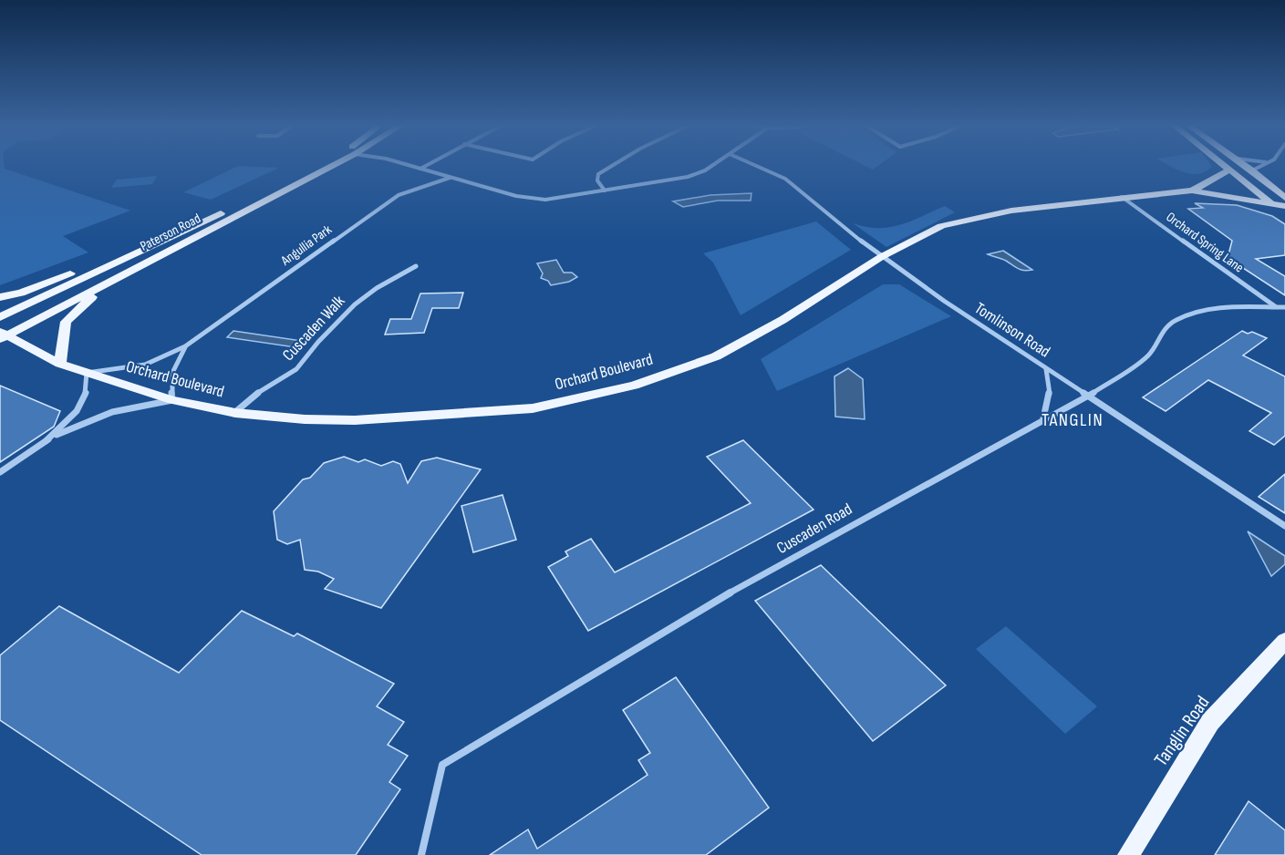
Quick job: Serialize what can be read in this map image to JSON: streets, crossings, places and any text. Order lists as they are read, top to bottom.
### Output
{
  "streets": {
    "main road": ["Paterson Road", "Orchard Boulevard", "Tanglin Road"],
    "street": [
      "Orchard Spring Lane",
      "Angullia Park",
      "Cuscaden Walk",
      "Tomlinson Road",
      "Cuscaden Road"
    ]
  },
  "crossings": [
    ["Paterson Road", "Orchard Boulevard"],
    ["Orchard Spring Lane", "Orchard Boulevard"],
    ["Orchard Spring Lane", "Cuscaden Road"],
    ["Angullia Park", "Orchard Boulevard"],
    ["Cuscaden Walk", "Orchard Boulevard"],
    ["Tomlinson Road", "Orchard Boulevard"],
    ["Tomlinson Road", "Cuscaden Road"]
  ],
  "districts": ["TANGLIN"]
}
